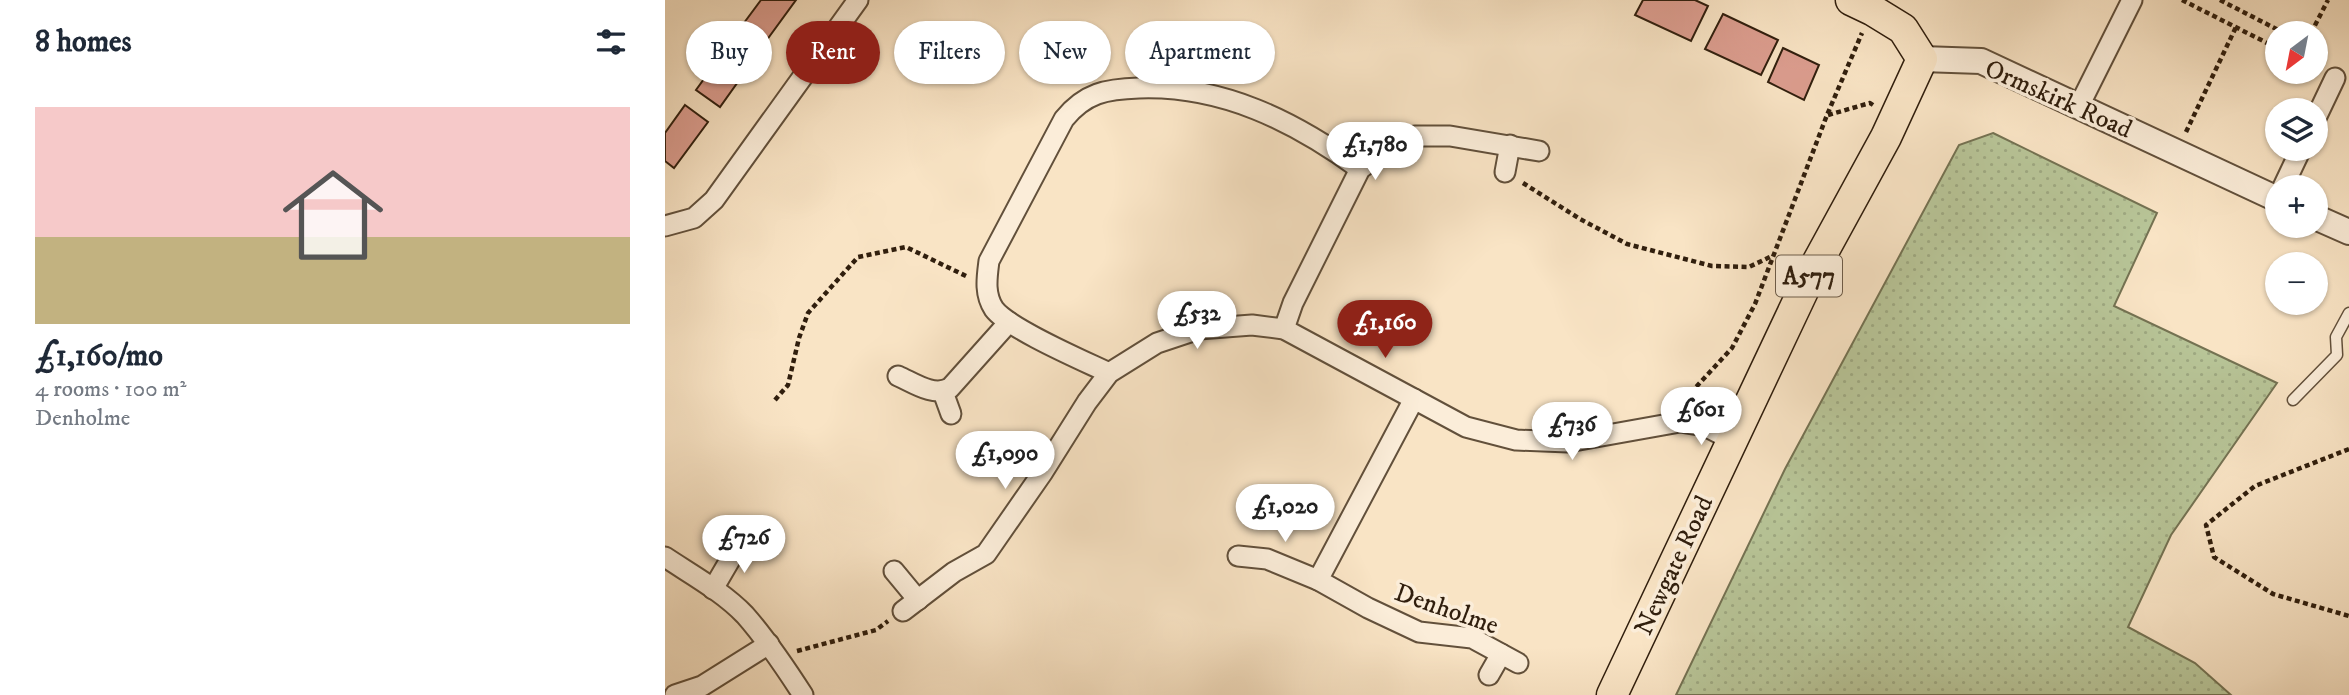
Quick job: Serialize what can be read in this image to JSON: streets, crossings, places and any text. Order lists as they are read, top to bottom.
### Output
{
  "streets": {
    "main road": ["A577", "Newgate Road"],
    "street": ["Ormskirk Road", "Denholme"]
  },
  "crossings": [
    ["Ormskirk Road", "Newgate Road"]
  ],
  "north": "bottom left",
  "page": {
    "heading": "8 homes",
    "map_buttons": ["+", "−"],
    "chip": [
      "Buy",
      "Rent",
      "Filters",
      "New",
      "Apartment"
    ],
    "list": [
      {
        "name": "£1,160/mo",
        "note": "4 rooms · 100 m² · Denholme"
      }
    ],
    "price": [
      "£1,780",
      "£532",
      "£1,160",
      "£601",
      "£736",
      "£1,090",
      "£1,020",
      "£726"
    ]
  }
}
